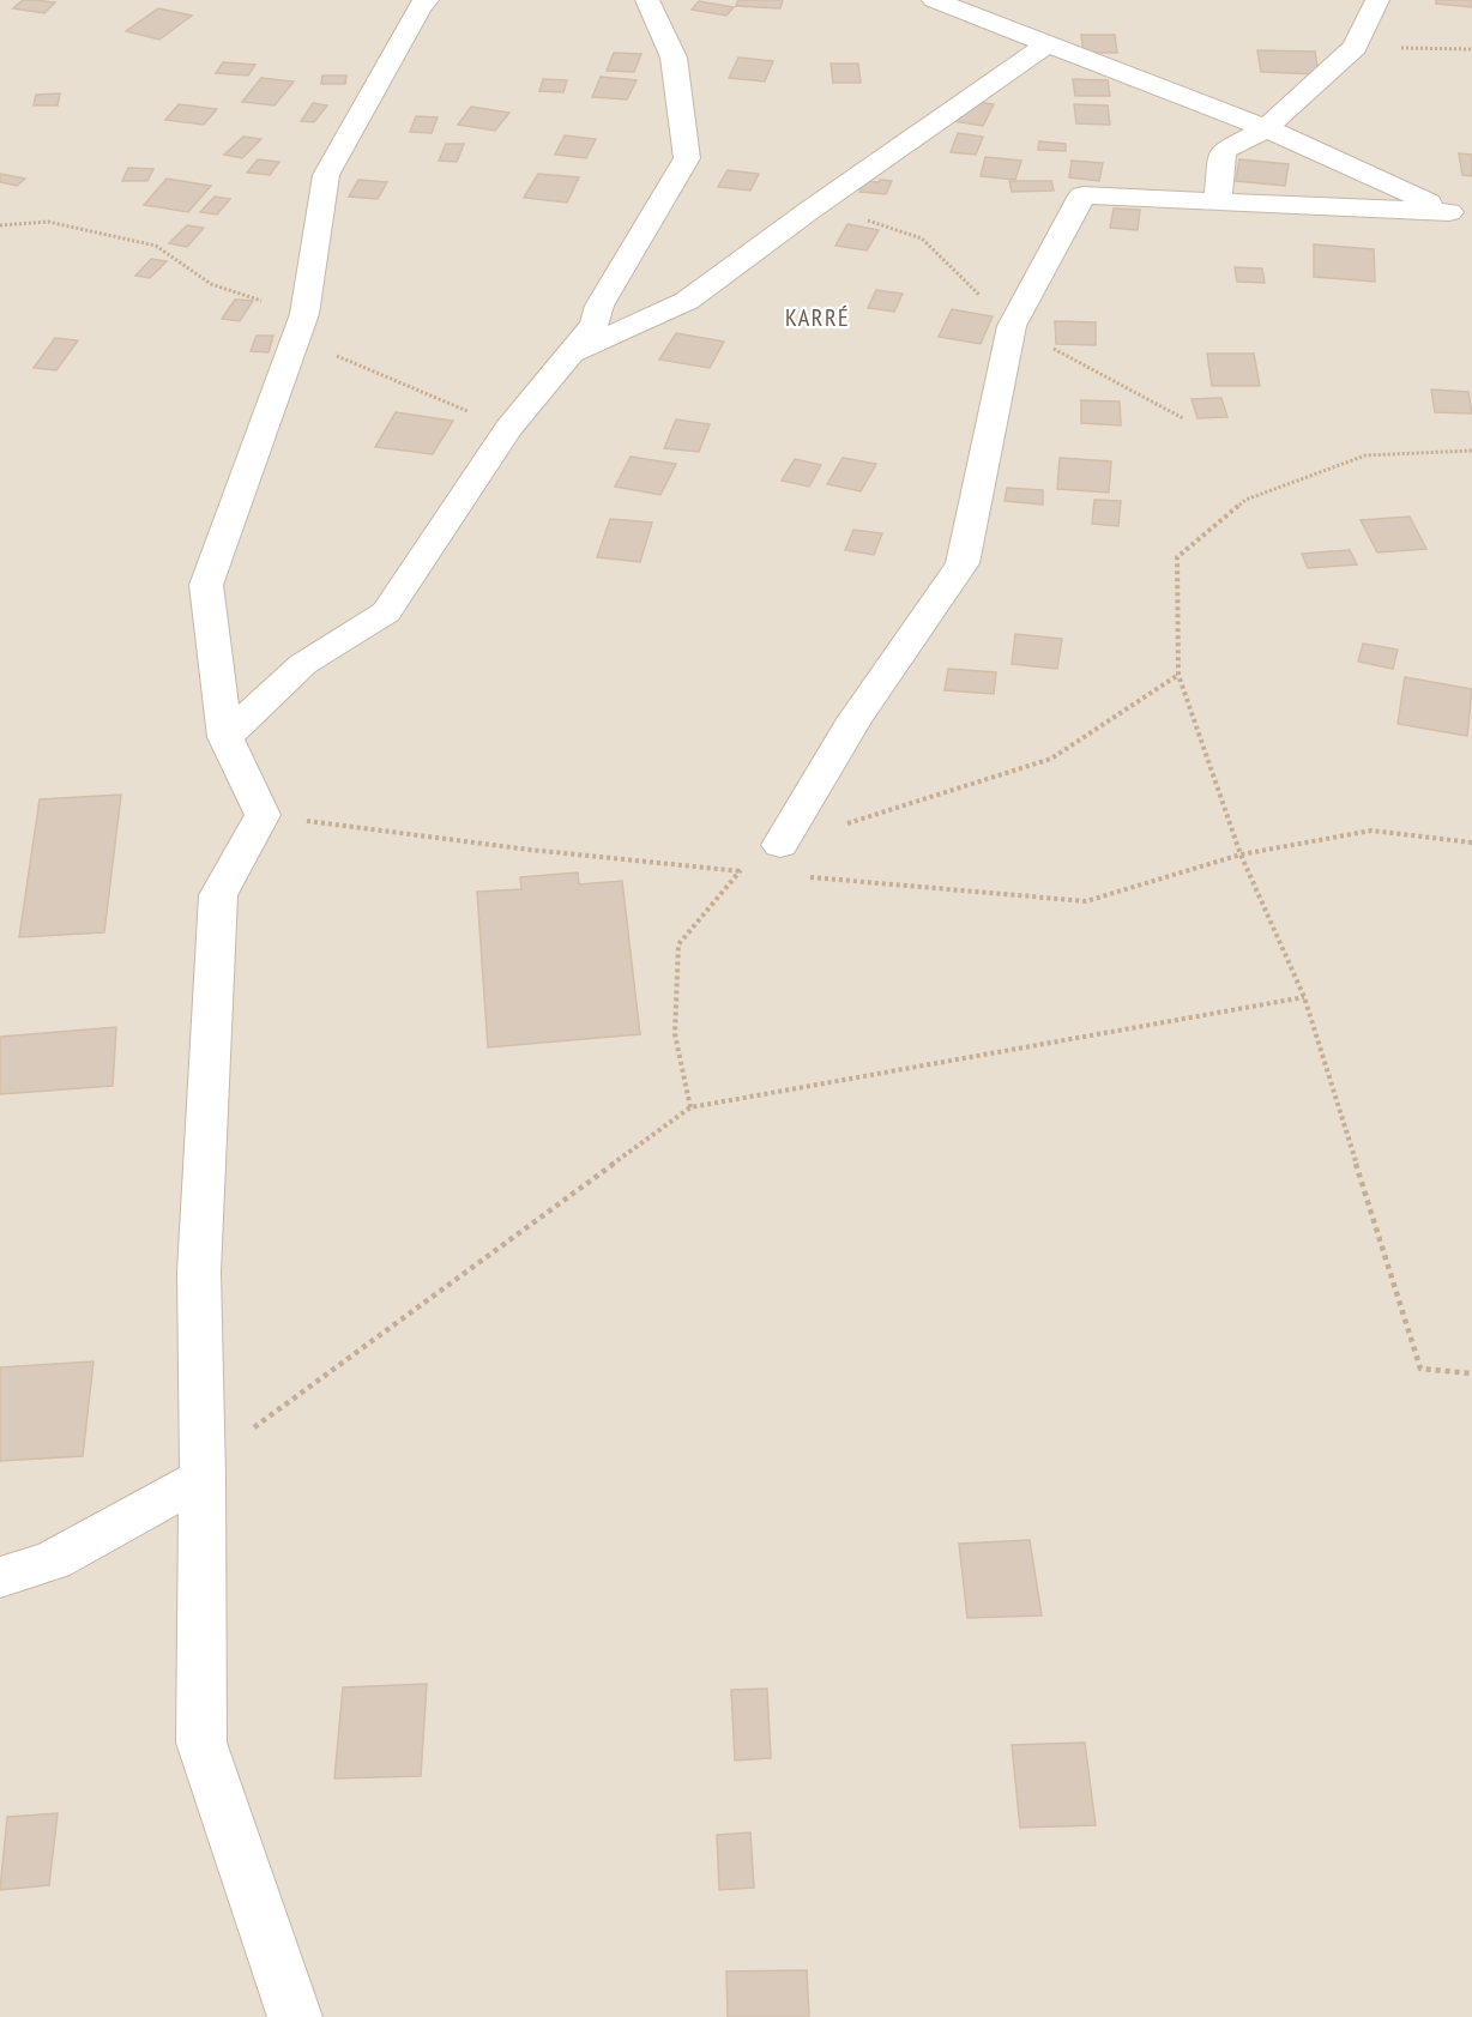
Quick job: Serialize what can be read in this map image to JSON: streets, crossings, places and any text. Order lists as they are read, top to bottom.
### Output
{
  "districts": ["KARRÉ"]
}
